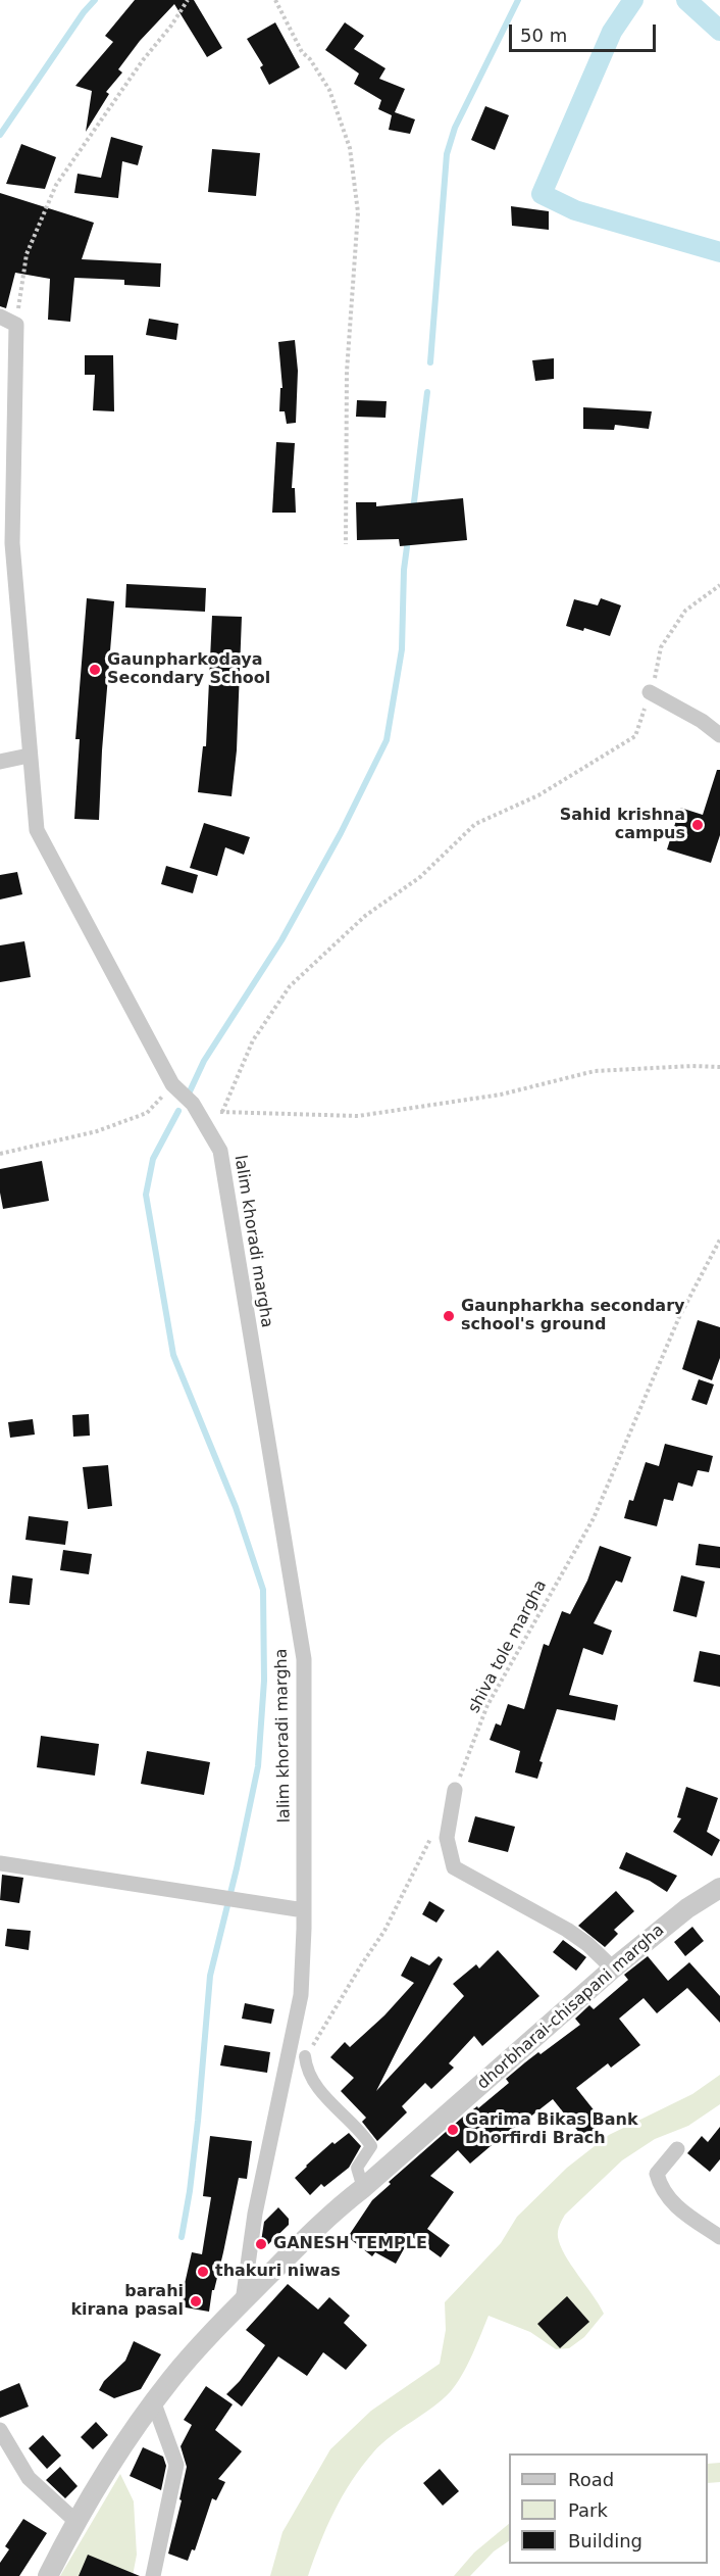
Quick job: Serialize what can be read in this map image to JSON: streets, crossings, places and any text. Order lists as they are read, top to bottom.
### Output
{
  "streets": {
    "street": ["lalim khoradi margha", "dhorbharai-chisapani margha"],
    "path": ["shiva tole margha"]
  },
  "crossings": [
    ["lalim khoradi margha", "dhorbharai-chisapani margha"]
  ],
  "places": [
    "Gaunpharkodaya Secondary School",
    "Sahid krishna campus",
    "Gaunpharkha secondary school's ground",
    "Garima Bikas Bank Dhorfirdi Brach",
    "GANESH TEMPLE",
    "thakuri niwas",
    "barahi kirana pasal"
  ],
  "legend": ["Road", "Park", "Building"],
  "scale_bar": "50 m"
}
